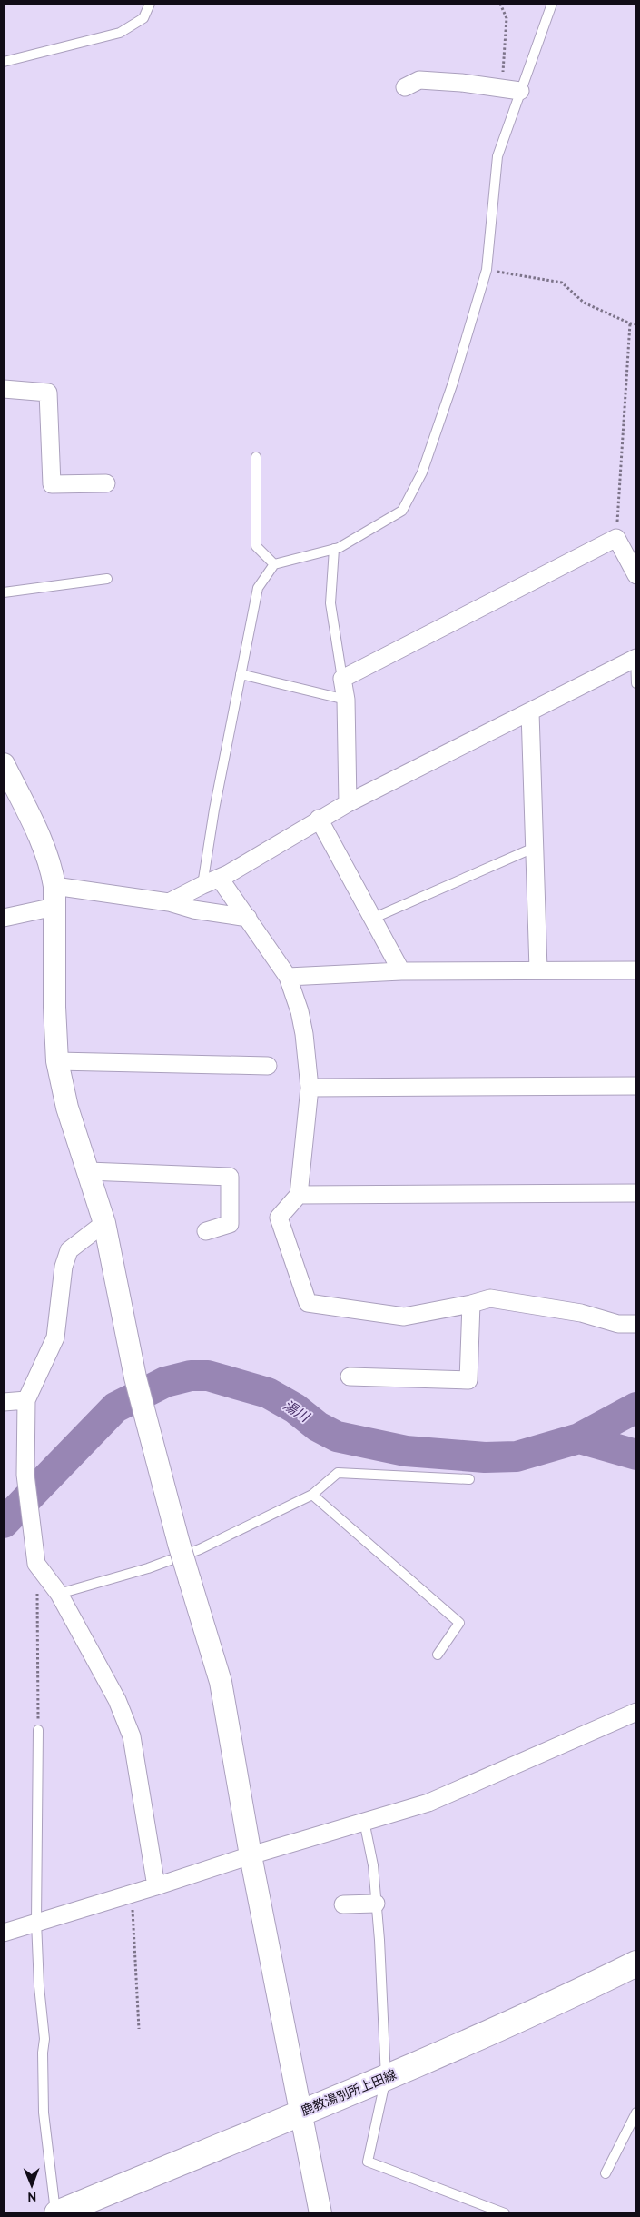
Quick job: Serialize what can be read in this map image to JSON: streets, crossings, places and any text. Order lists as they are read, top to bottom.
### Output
{
  "streets": {
    "main road": ["鹿教湯別所上田線"]
  },
  "water": ["湯川"],
  "north": "bottom"
}
